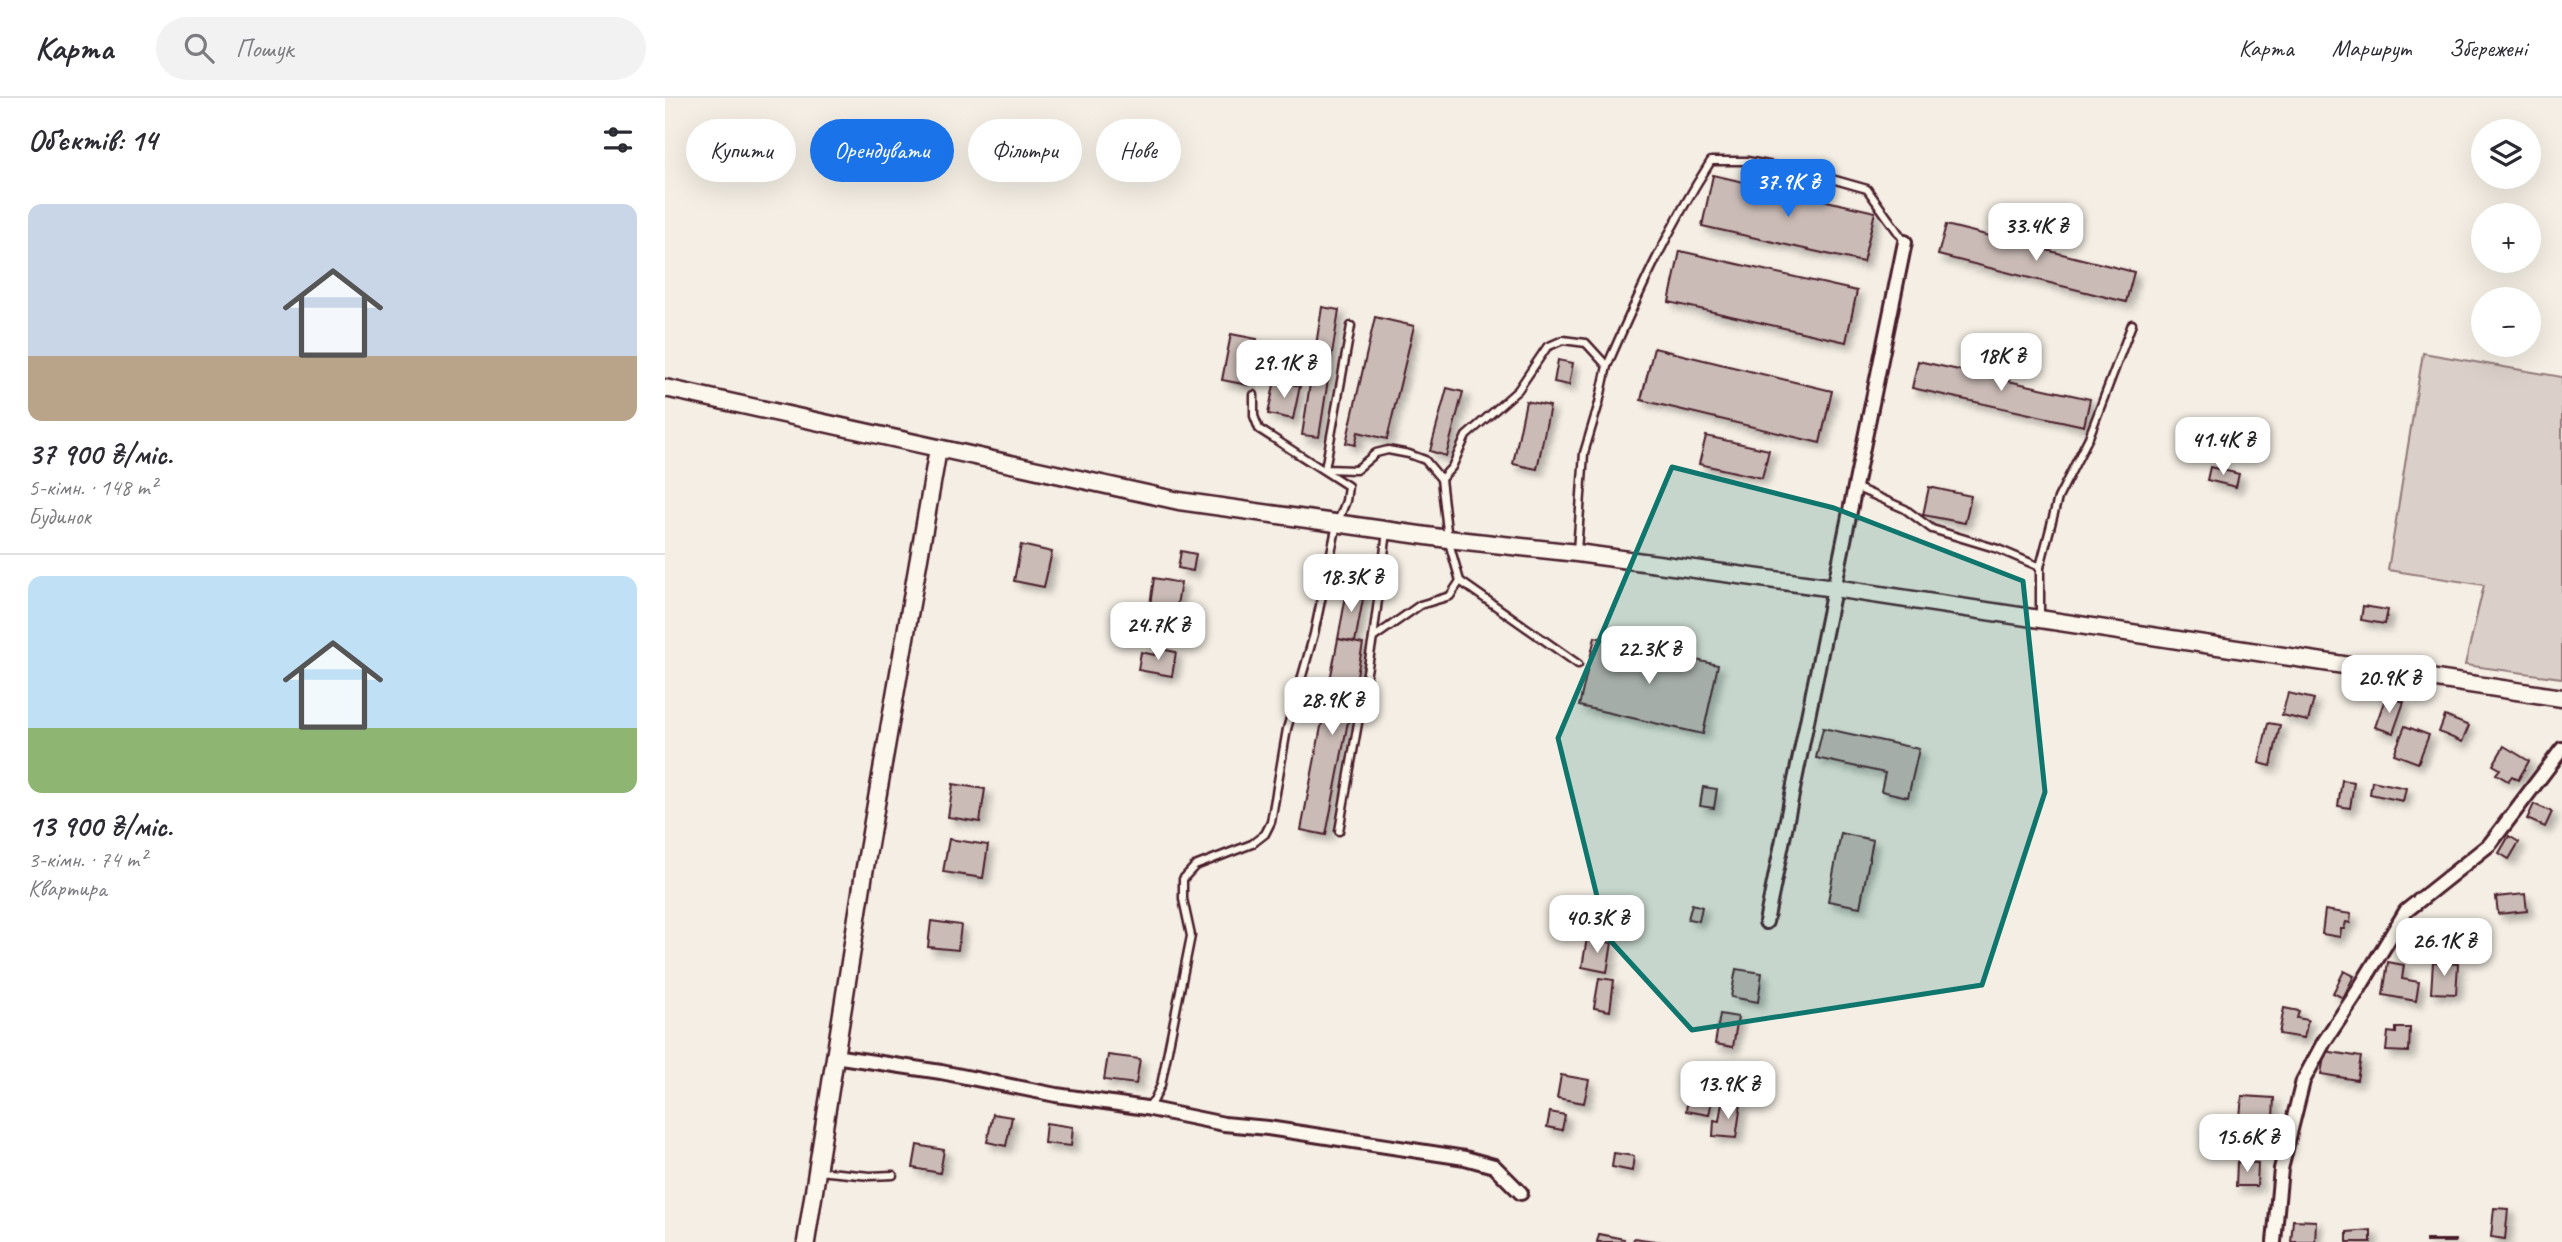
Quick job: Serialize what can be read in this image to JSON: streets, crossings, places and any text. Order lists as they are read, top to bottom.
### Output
{
  "page": {
    "header": "Карта",
    "search": "Пошук",
    "nav": ["Карта", "Маршрут", "Збережені"],
    "heading": "Об’єктів: 14",
    "map_buttons": ["+", "−"],
    "chip": [
      "Купити",
      "Орендувати",
      "Фільтри",
      "Нове"
    ],
    "price": [
      "37.9K ₴",
      "33.4K ₴",
      "18K ₴",
      "29.1K ₴",
      "41.4K ₴",
      "18.3K ₴",
      "24.7K ₴",
      "22.3K ₴",
      "20.9K ₴",
      "28.9K ₴",
      "40.3K ₴",
      "26.1K ₴",
      "13.9K ₴",
      "15.6K ₴"
    ],
    "list": [
      {
        "name": "37 900 ₴/міс.",
        "note": "5-кімн. · 148 m² · Будинок"
      },
      {
        "name": "13 900 ₴/міс.",
        "note": "3-кімн. · 74 m² · Квартира"
      }
    ]
  }
}
